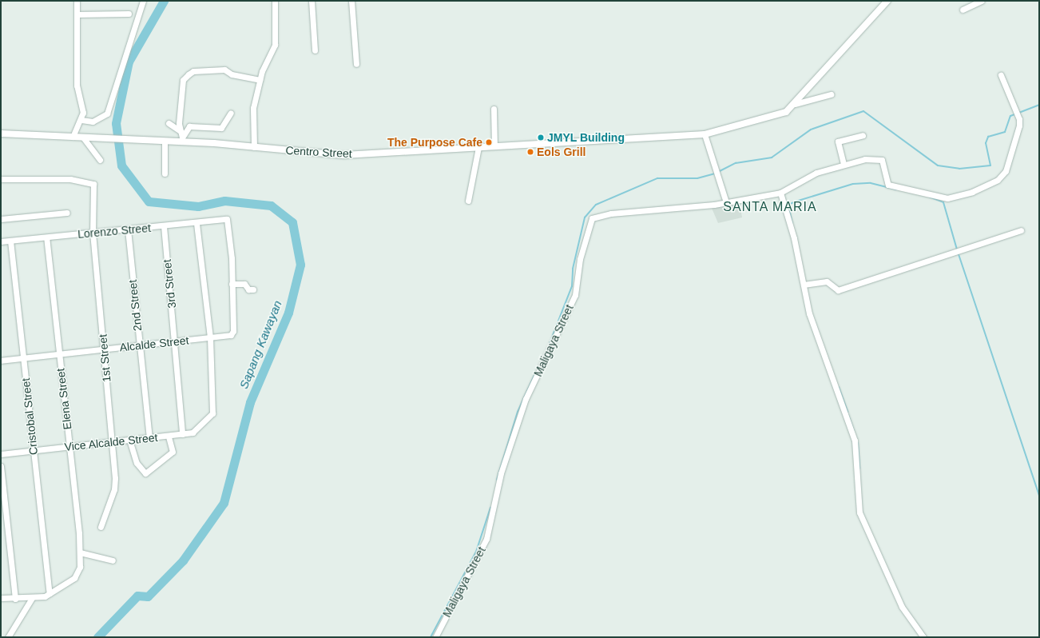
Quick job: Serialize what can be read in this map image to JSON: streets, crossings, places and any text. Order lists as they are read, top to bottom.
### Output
{
  "streets": {
    "street": [
      "Centro Street",
      "Lorenzo Street",
      "3rd Street",
      "2nd Street",
      "Maligaya Street",
      "Alcalde Street",
      "1st Street",
      "Elena Street",
      "Cristobal Street",
      "Vice Alcalde Street"
    ]
  },
  "crossings": [
    ["Lorenzo Street", "3rd Street"],
    ["Lorenzo Street", "2nd Street"],
    ["Lorenzo Street", "Alcalde Street"],
    ["Lorenzo Street", "1st Street"],
    ["Lorenzo Street", "Elena Street"],
    ["Lorenzo Street", "Cristobal Street"],
    ["3rd Street", "Alcalde Street"],
    ["3rd Street", "Vice Alcalde Street"],
    ["2nd Street", "Alcalde Street"],
    ["2nd Street", "Vice Alcalde Street"],
    ["Alcalde Street", "1st Street"],
    ["Alcalde Street", "Elena Street"],
    ["Alcalde Street", "Cristobal Street"],
    ["Alcalde Street", "Vice Alcalde Street"],
    ["1st Street", "Vice Alcalde Street"],
    ["Elena Street", "Cristobal Street"],
    ["Elena Street", "Vice Alcalde Street"],
    ["Cristobal Street", "Vice Alcalde Street"]
  ],
  "districts": ["SANTA MARIA"],
  "water": ["Sapang Kawayan"],
  "places": ["JMYL Building", "The Purpose Cafe", "Eols Grill"]
}
